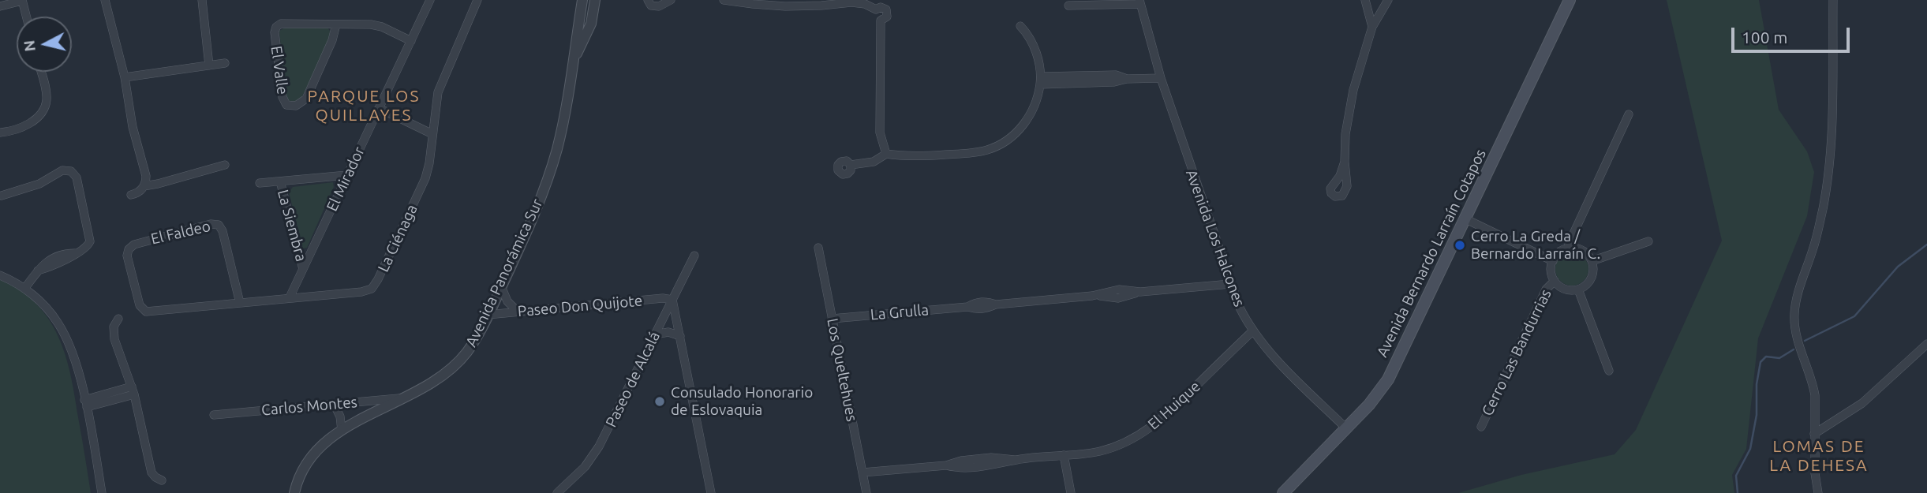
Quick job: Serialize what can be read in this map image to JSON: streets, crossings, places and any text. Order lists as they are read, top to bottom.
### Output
{
  "streets": {
    "main road": ["Avenida Bernardo Larraín Cotapos"],
    "street": [
      "El Valle",
      "El Mirador",
      "La Siembra",
      "El Faldeo",
      "La Ciénaga",
      "Avenida Los Halcones",
      "Avenida Panorámica Sur",
      "Paseo Don Quijote",
      "La Grulla",
      "Cerro Las Bandurrias",
      "Los Queltehues",
      "Paseo de Alcalá",
      "El Huique",
      "Carlos Montes"
    ]
  },
  "crossings": [
    ["El Valle", "El Mirador"],
    ["El Mirador", "La Siembra"],
    ["El Mirador", "La Ciénaga"],
    ["El Faldeo", "La Ciénaga"],
    ["Avenida Los Halcones", "Avenida Bernardo Larraín Cotapos"],
    ["Avenida Los Halcones", "La Grulla"],
    ["Avenida Los Halcones", "El Huique"],
    ["Avenida Panorámica Sur", "Paseo Don Quijote"],
    ["Avenida Panorámica Sur", "Carlos Montes"],
    ["Paseo Don Quijote", "Paseo de Alcalá"],
    ["La Grulla", "Los Queltehues"],
    ["Los Queltehues", "El Huique"]
  ],
  "districts": ["PARQUE LOS QUILLAYES", "LOMAS DE LA DEHESA"],
  "places": ["Cerro La Greda / Bernardo Larraín C.", "Consulado Honorario de Eslovaquia"],
  "scale_bar": "100 m",
  "north": "left"
}
